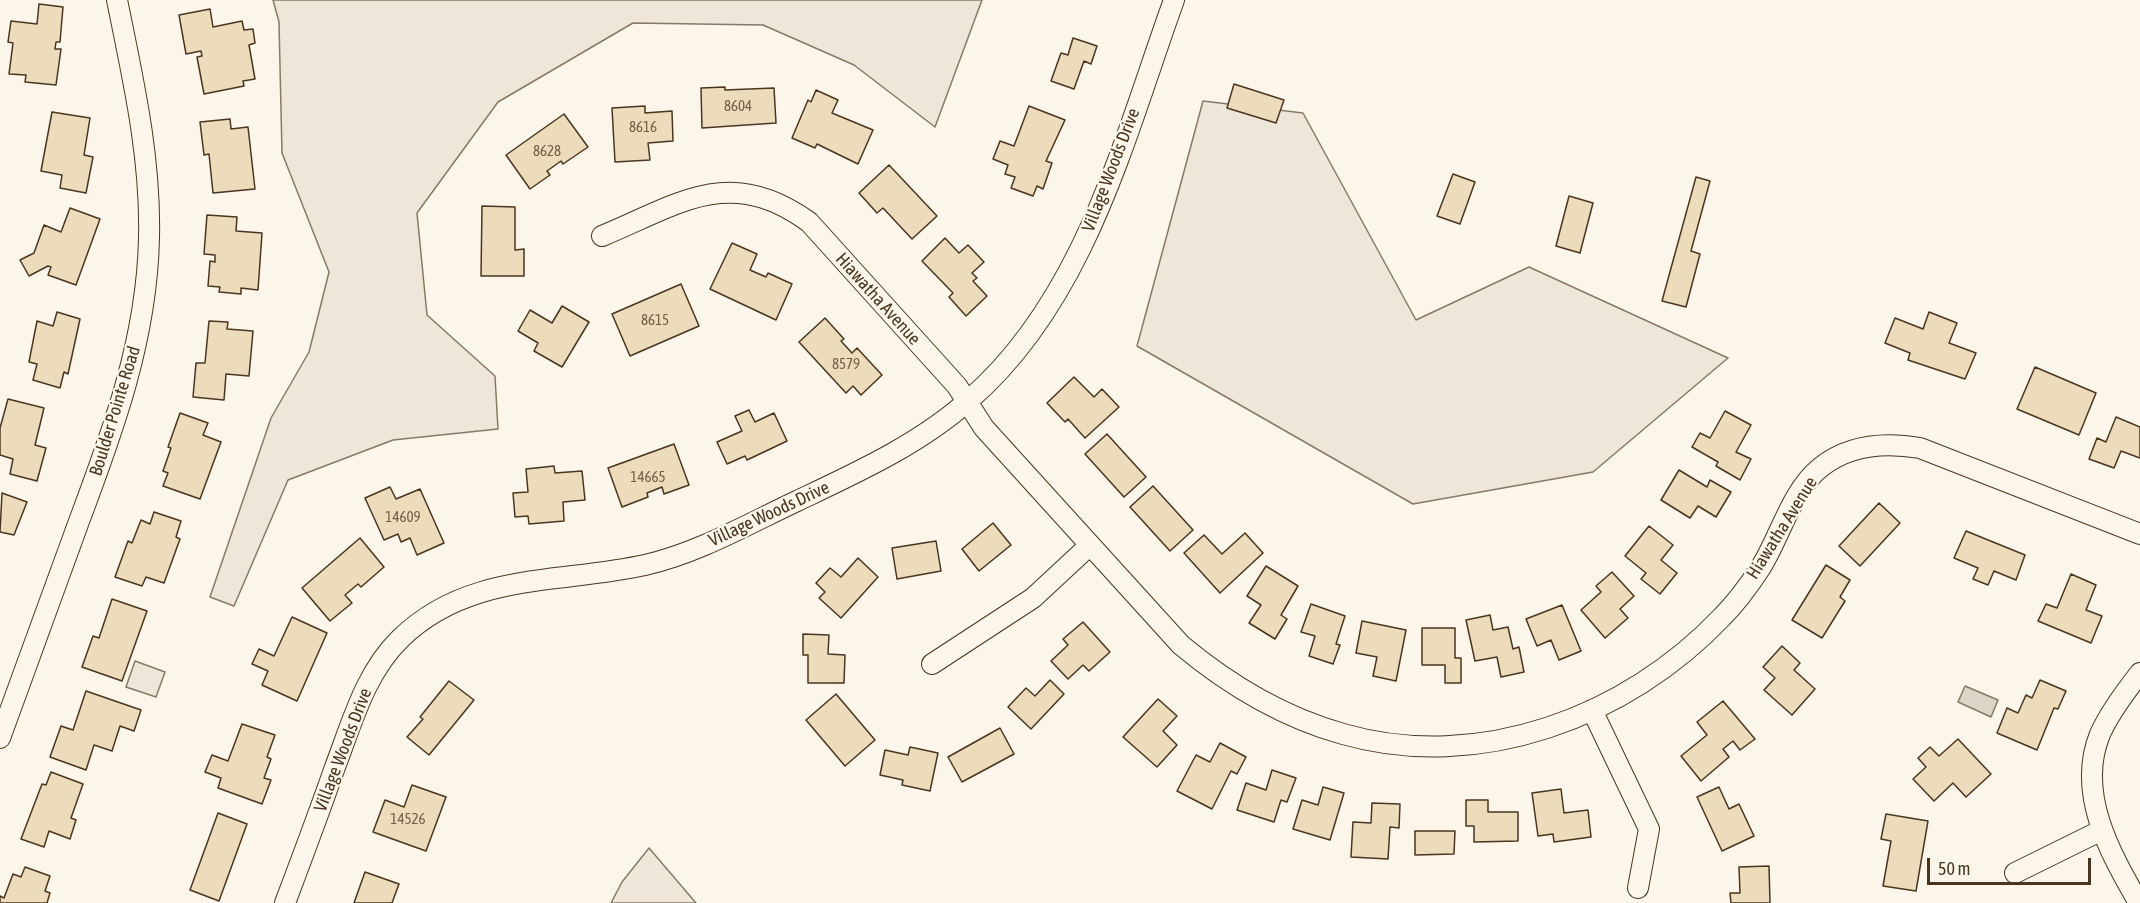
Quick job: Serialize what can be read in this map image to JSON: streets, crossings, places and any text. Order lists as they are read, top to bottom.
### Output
{
  "streets": {
    "street": ["Village Woods Drive", "Hiawatha Avenue", "Boulder Pointe Road"]
  },
  "crossings": [
    ["Village Woods Drive", "Hiawatha Avenue"]
  ],
  "house_numbers": [
    "8604",
    "8616",
    "8628",
    "8615",
    "8579",
    "14665",
    "14609",
    "14526"
  ],
  "scale_bar": "50 m"
}
